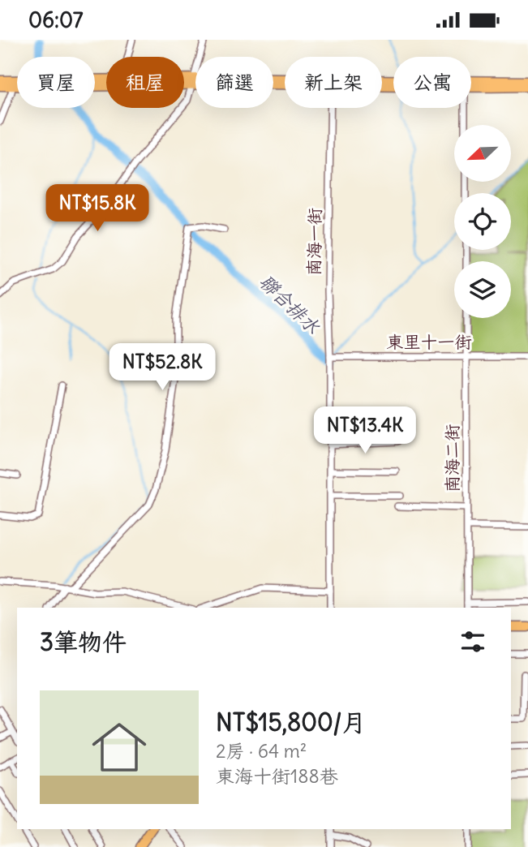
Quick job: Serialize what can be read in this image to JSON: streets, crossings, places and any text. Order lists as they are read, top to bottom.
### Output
{
  "streets": {
    "street": ["南海一街", "東里十一街", "南海二街"]
  },
  "crossings": [
    ["南海一街", "東里十一街"],
    ["東里十一街", "南海二街"]
  ],
  "water": ["聯合排水"],
  "north": "bottom left",
  "page": {
    "status": "06:07",
    "chip": [
      "買屋",
      "租屋",
      "篩選",
      "新上架",
      "公寓"
    ],
    "price": ["NT$15.8K", "NT$52.8K", "NT$13.4K"],
    "heading": "3筆物件",
    "list": [
      {
        "name": "NT$15,800/月",
        "note": "2房 · 64 m² · 東海十街188巷"
      }
    ]
  }
}
